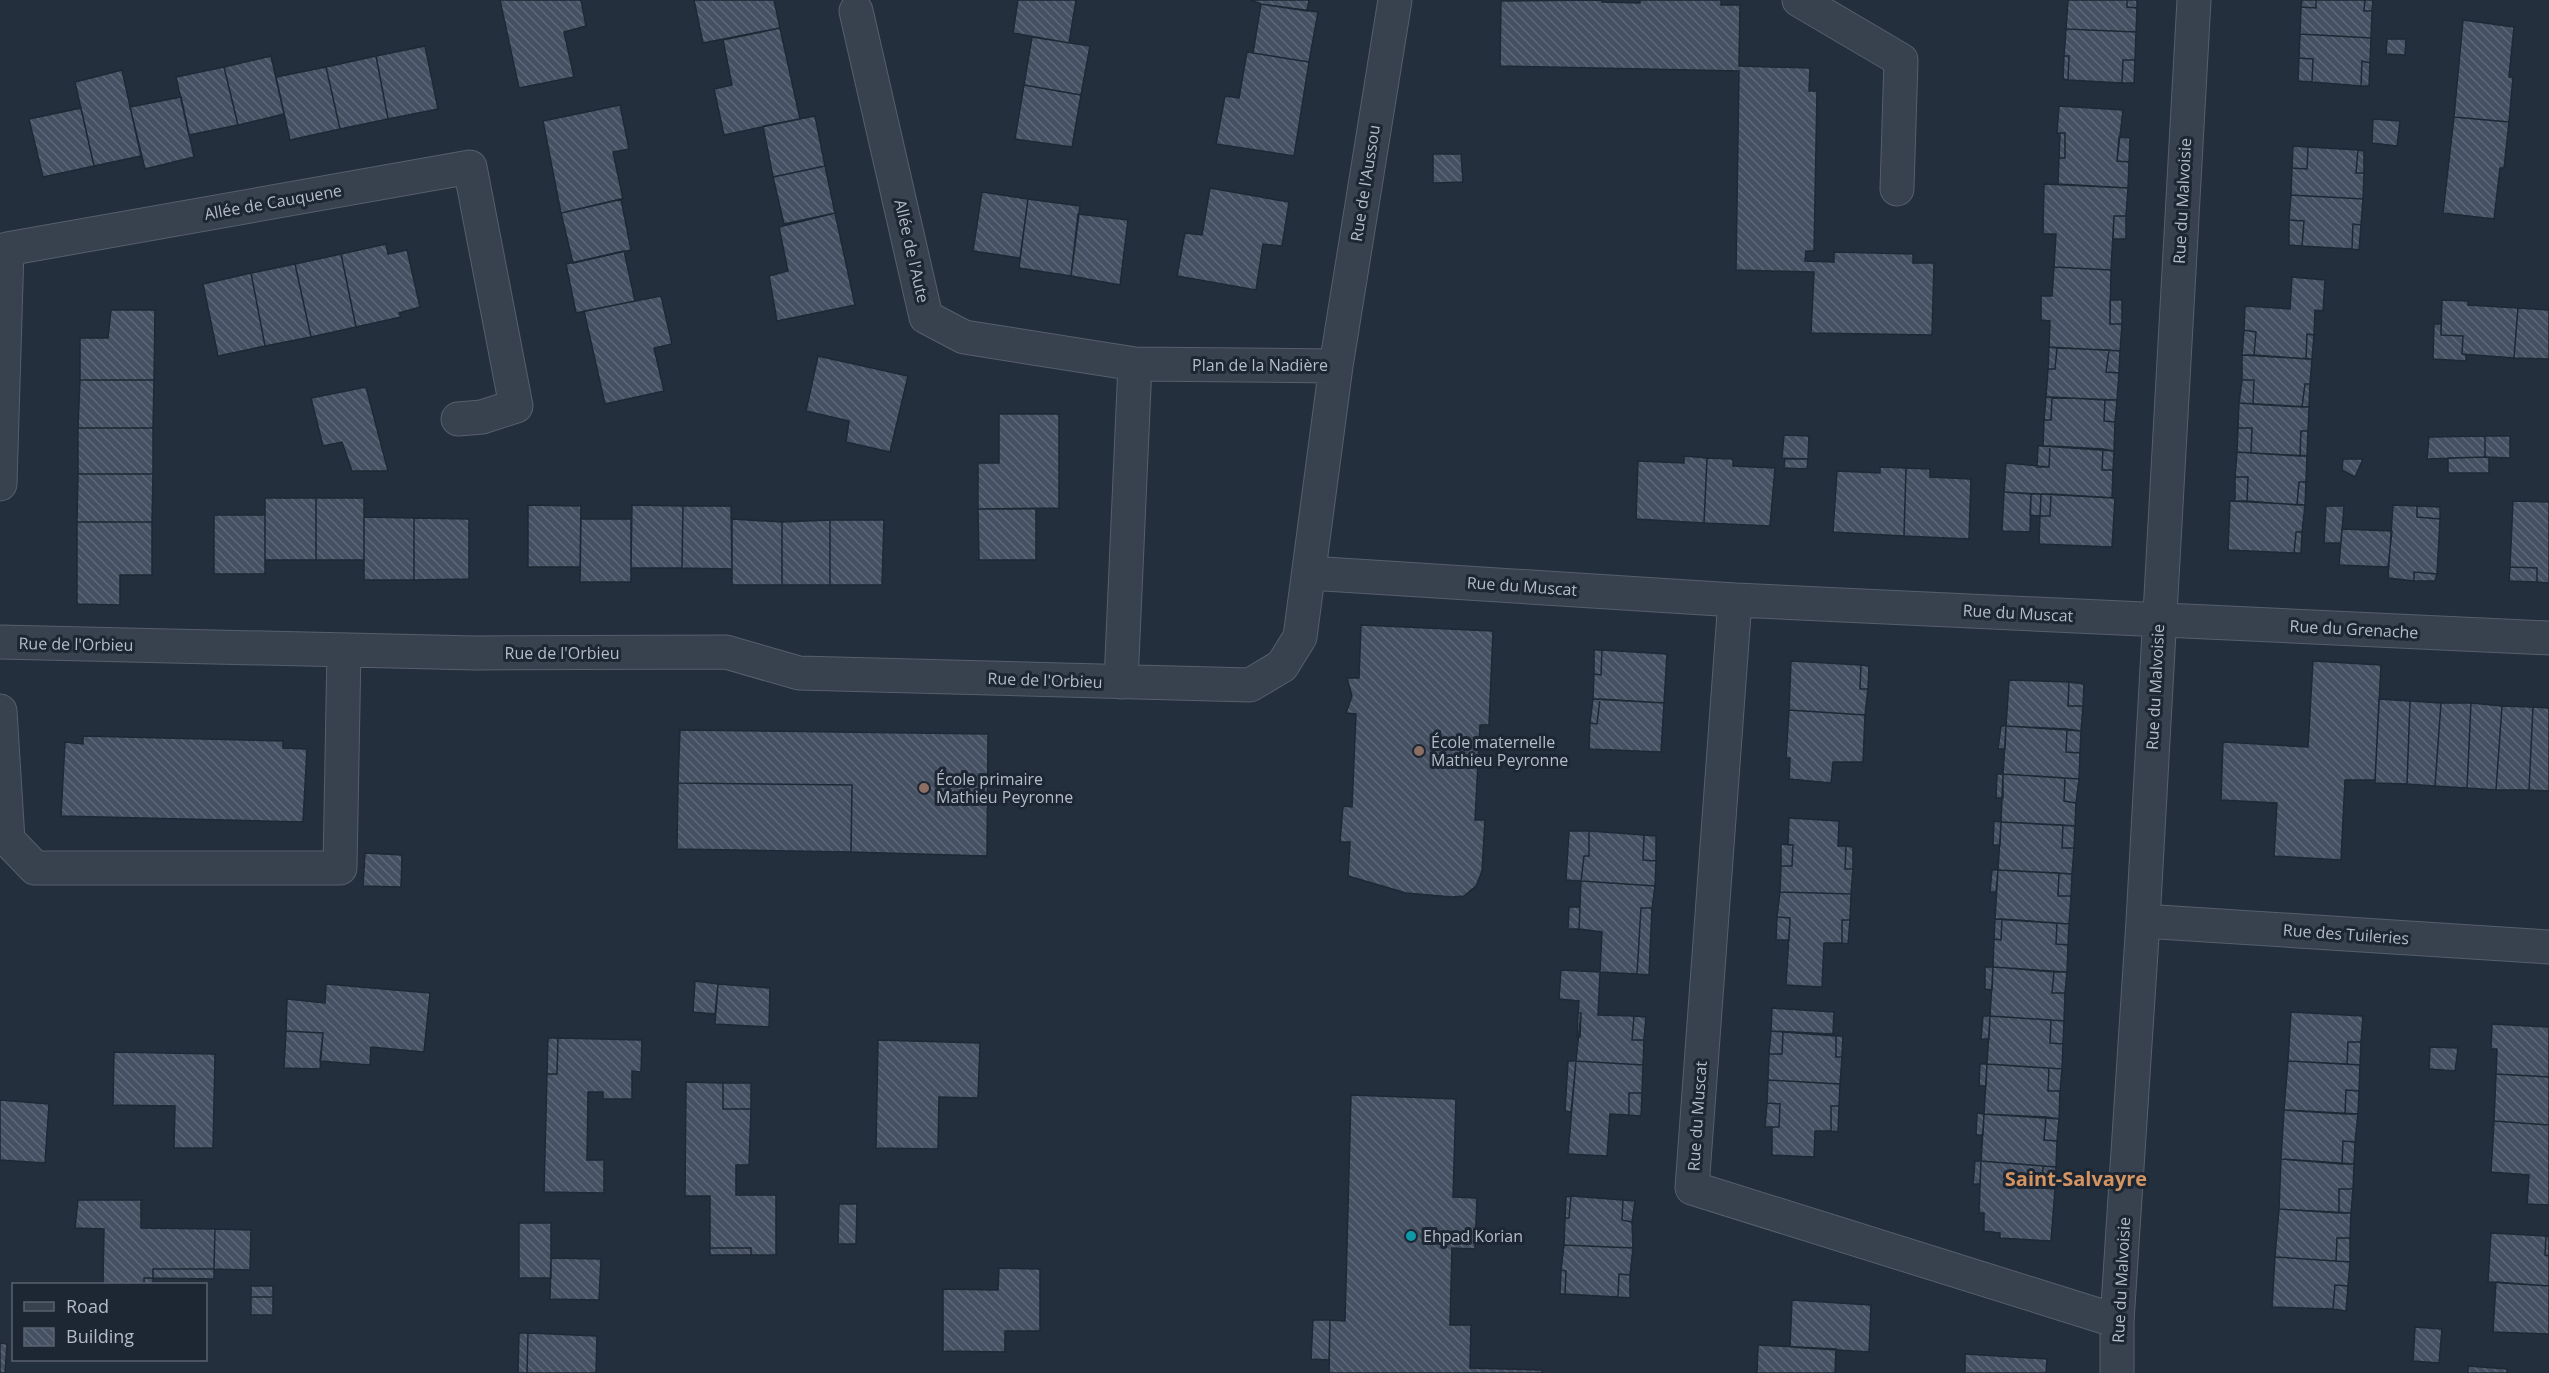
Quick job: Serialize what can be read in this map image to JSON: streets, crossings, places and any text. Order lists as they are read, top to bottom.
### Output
{
  "streets": {
    "street": [
      "Rue de l'Aussou",
      "Rue du Malvoisie",
      "Allée de Cauquene",
      "Allée de l'Aute",
      "Plan de la Nadière",
      "Rue du Muscat",
      "Rue du Grenache",
      "Rue de l'Orbieu",
      "Rue des Tuileries"
    ]
  },
  "crossings": [
    ["Rue de l'Aussou", "Plan de la Nadière"],
    ["Rue du Malvoisie", "Rue du Muscat"],
    ["Rue du Malvoisie", "Rue du Grenache"],
    ["Rue du Malvoisie", "Rue des Tuileries"],
    ["Allée de l'Aute", "Plan de la Nadière"],
    ["Plan de la Nadière", "Rue du Muscat"],
    ["Plan de la Nadière", "Rue de l'Orbieu"],
    ["Rue du Muscat", "Rue du Grenache"]
  ],
  "districts": ["Saint-Salvayre"],
  "places": ["École maternelle Mathieu Peyronne", "École primaire Mathieu Peyronne", "Ehpad Korian"],
  "legend": ["Road", "Building"]
}
